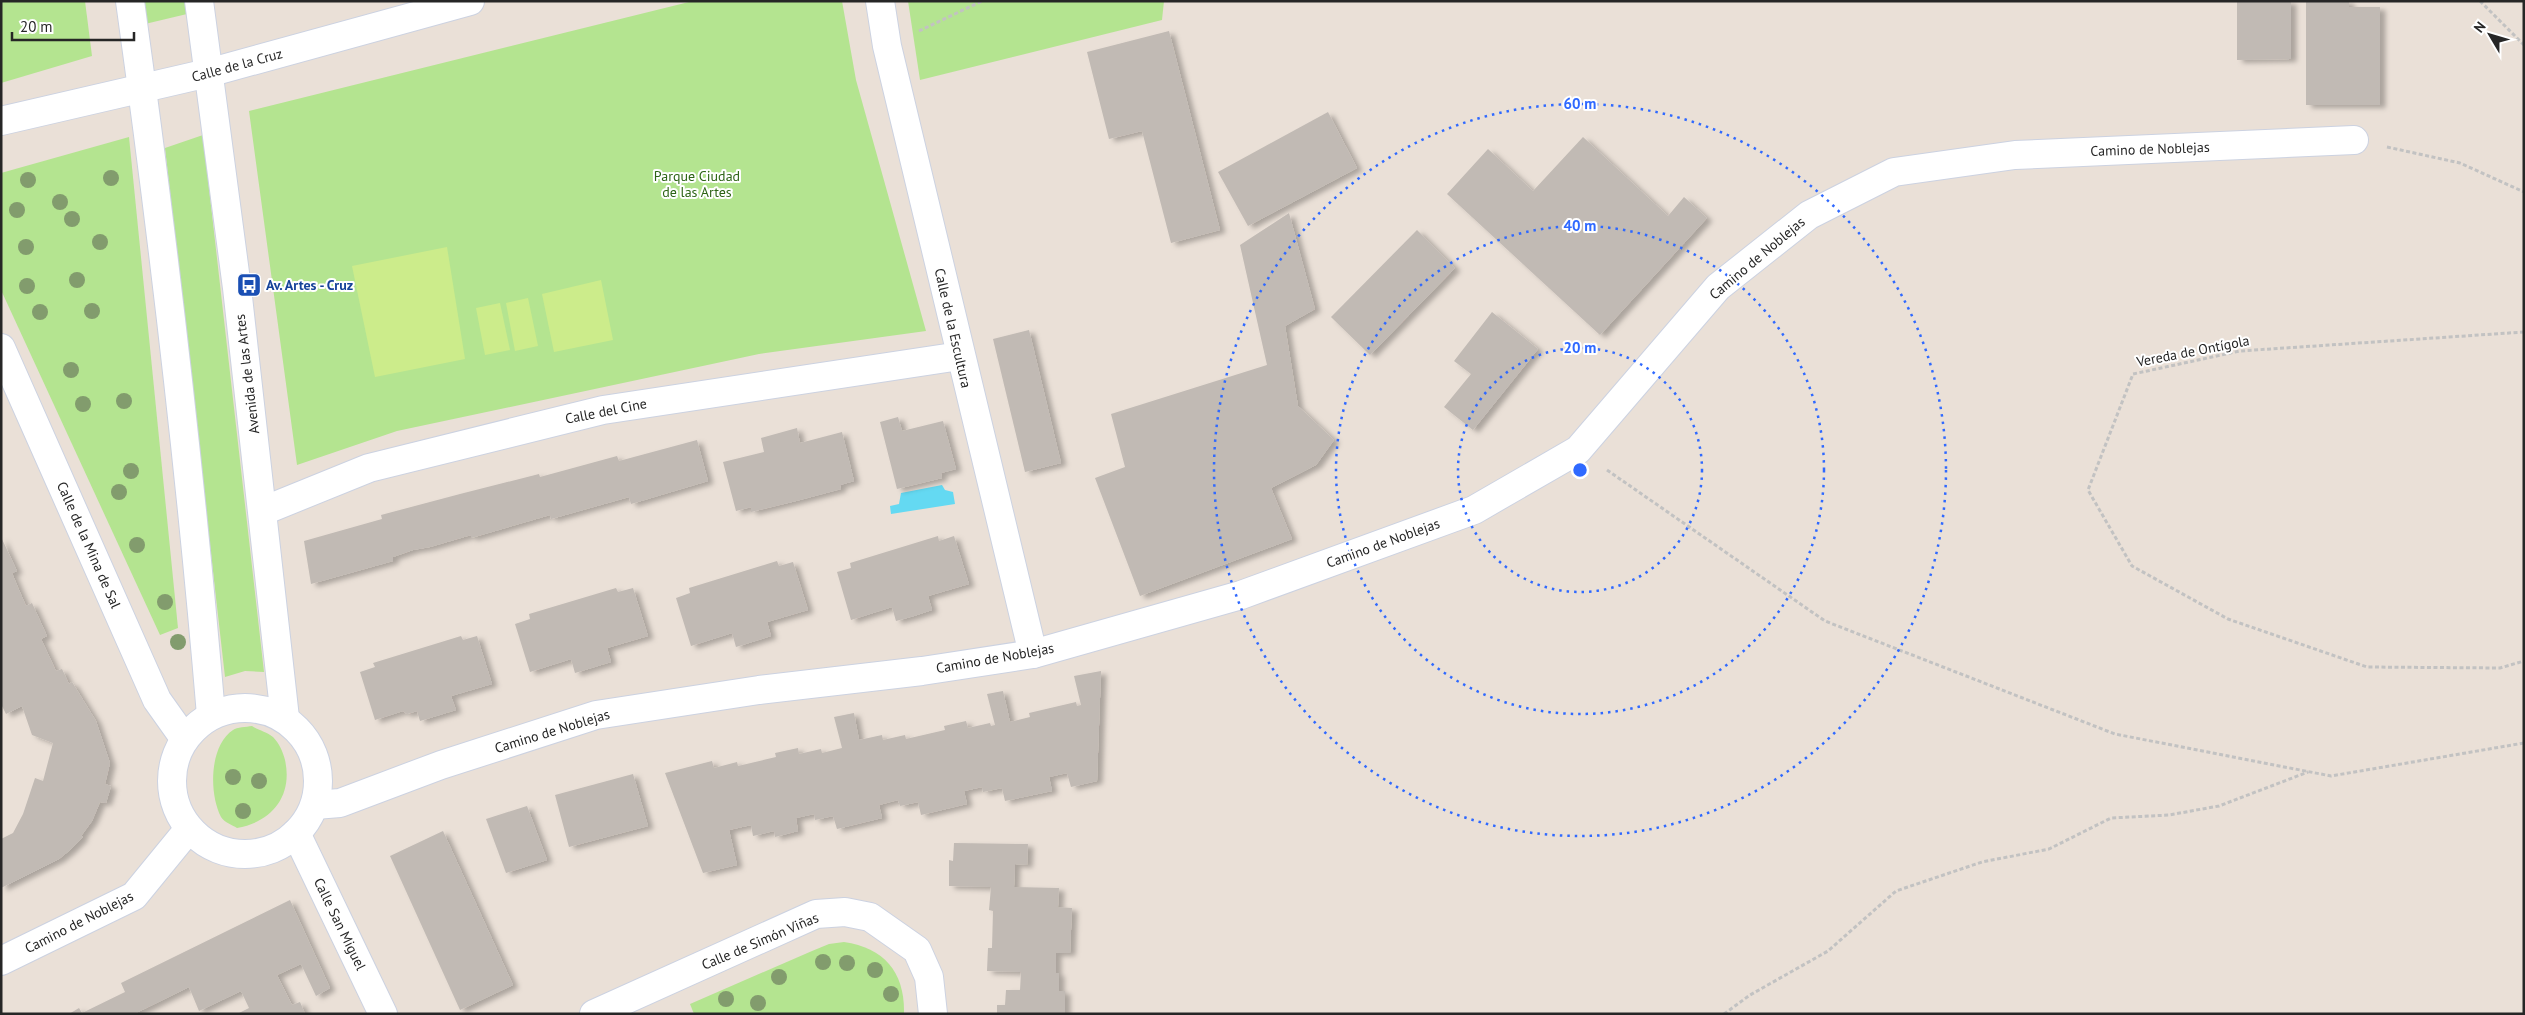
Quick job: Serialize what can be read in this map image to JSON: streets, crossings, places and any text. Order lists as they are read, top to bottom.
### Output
{
  "streets": {
    "street": [
      "Calle de la Cruz",
      "Camino de Noblejas",
      "Calle de la Escultura",
      "Avenida de las Artes",
      "Calle del Cine",
      "Calle de la Mina de Sal",
      "Calle San Miguel",
      "Calle de Simón Viñas"
    ],
    "path": ["Vereda de Ontígola"]
  },
  "crossings": [
    ["Calle de la Cruz", "Avenida de las Artes"],
    ["Camino de Noblejas", "Calle de la Escultura"],
    ["Camino de Noblejas", "Avenida de las Artes"],
    ["Camino de Noblejas", "Calle de la Mina de Sal"],
    ["Camino de Noblejas", "Calle San Miguel"],
    ["Calle de la Escultura", "Calle del Cine"],
    ["Avenida de las Artes", "Calle del Cine"],
    ["Avenida de las Artes", "Calle de la Mina de Sal"],
    ["Avenida de las Artes", "Calle San Miguel"],
    ["Calle de la Mina de Sal", "Calle San Miguel"]
  ],
  "parks": ["Parque Ciudad de las Artes"],
  "places": {
    "bus stop": ["Av. Artes - Cruz"]
  },
  "scale_bar": "20 m",
  "north": "top left",
  "rings": ["60 m", "40 m", "20 m"]
}
